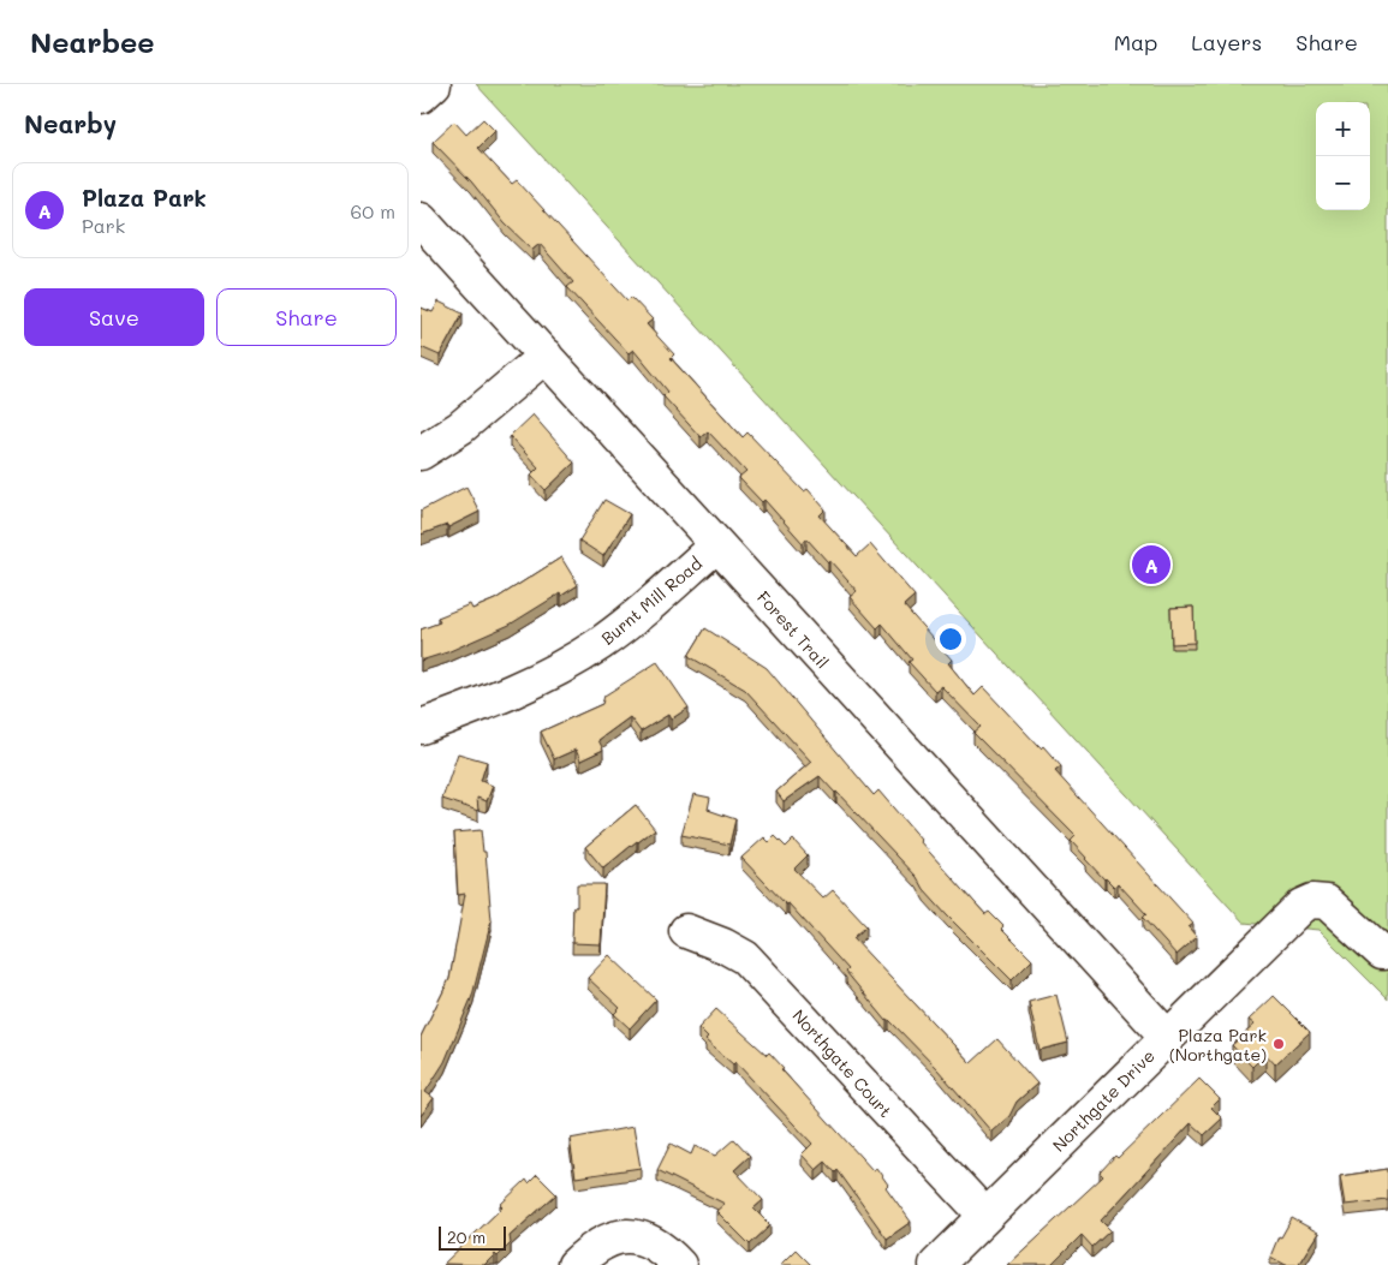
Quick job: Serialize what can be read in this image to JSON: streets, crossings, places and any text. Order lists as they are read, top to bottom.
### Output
{
  "streets": {
    "street": [
      "Burnt Mill Road",
      "Forest Trail",
      "Northgate Court",
      "Northgate Drive"
    ]
  },
  "crossings": [
    ["Burnt Mill Road", "Forest Trail"],
    ["Forest Trail", "Northgate Drive"],
    ["Northgate Court", "Northgate Drive"]
  ],
  "places": ["Plaza Park (Northgate)"],
  "scale_bar": "20 m",
  "page": {
    "header": "Nearbee",
    "nav": ["Map", "Layers", "Share"],
    "heading": "Nearby",
    "map_buttons": ["+", "−"],
    "list": [
      {
        "mark": "A",
        "name": "Plaza Park",
        "note": "Park",
        "value": "60 m"
      }
    ],
    "buttons": ["Save", "Share"],
    "pins": "A",
    "scale": "20 m"
  }
}
